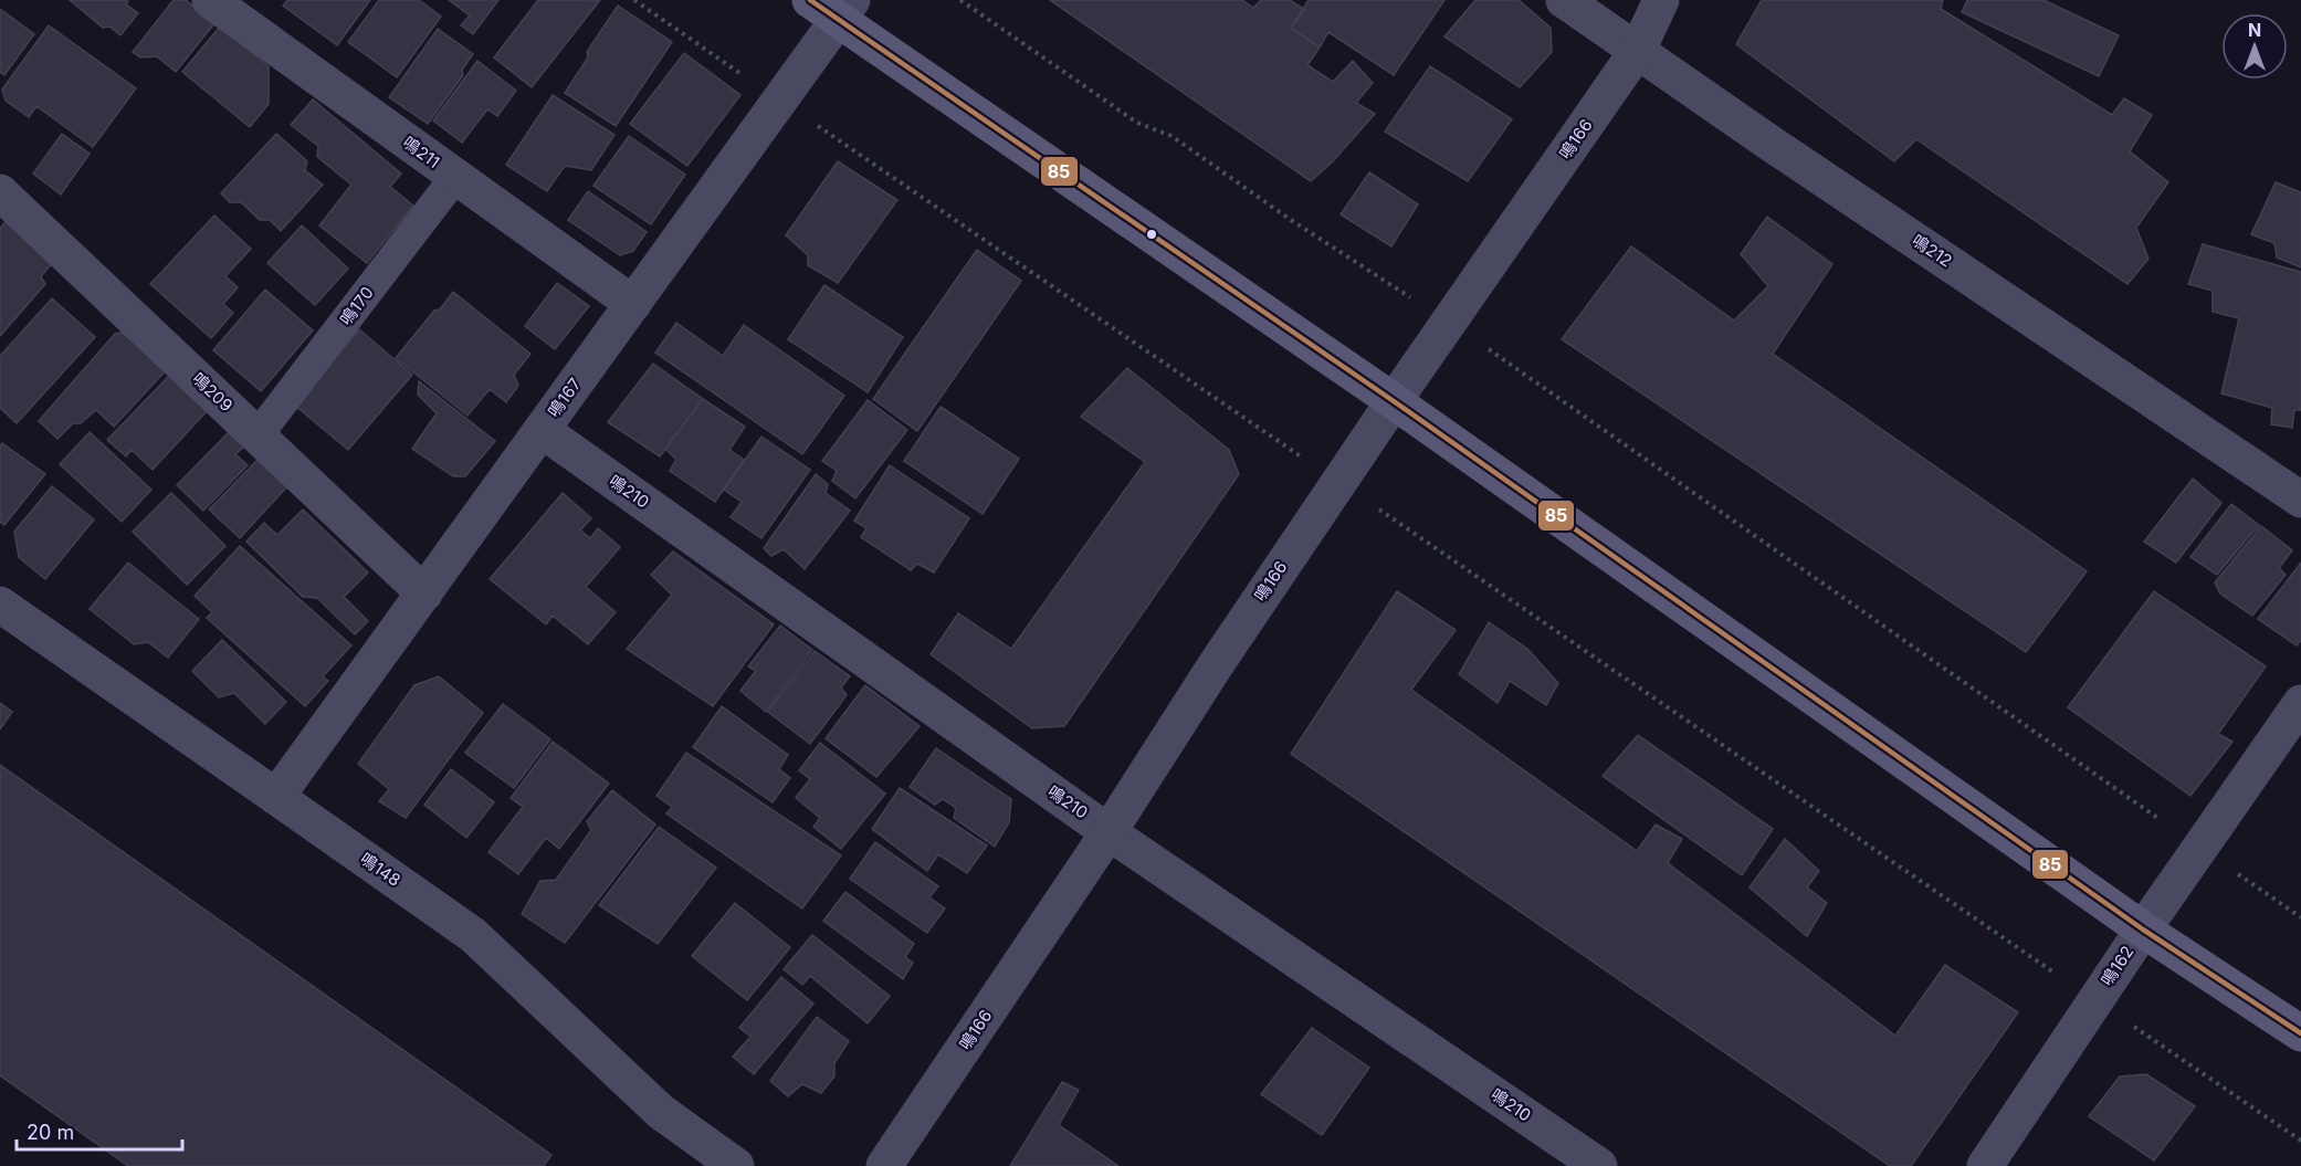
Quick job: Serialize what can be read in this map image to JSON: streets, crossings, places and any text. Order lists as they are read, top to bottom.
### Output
{
  "streets": {
    "street": [
      "鳴166",
      "鳴211",
      "鳴212",
      "鳴209",
      "鳴167",
      "鳴210",
      "鳴148",
      "鳴162"
    ],
    "lane": ["鳴170"]
  },
  "crossings": [
    ["鳴166", "鳴212"],
    ["鳴166", "鳴210"],
    ["鳴211", "鳴170"],
    ["鳴211", "鳴167"],
    ["鳴170", "鳴209"],
    ["鳴209", "鳴167"],
    ["鳴167", "鳴210"],
    ["鳴167", "鳴148"]
  ],
  "lines": ["transit line 85"],
  "scale_bar": "20 m",
  "north": "top"
}
